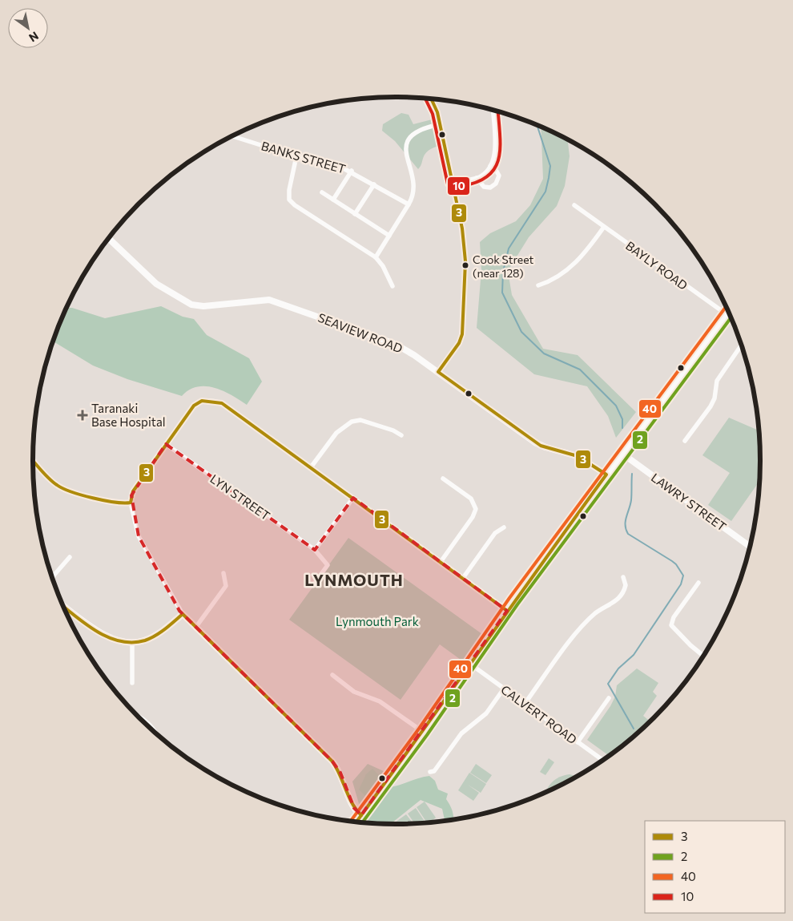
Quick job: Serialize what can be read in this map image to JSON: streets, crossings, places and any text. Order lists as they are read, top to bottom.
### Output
{
  "streets": {
    "street": [
      "BANKS STREET",
      "BAYLY ROAD",
      "SEAVIEW ROAD",
      "LYN STREET",
      "LAWRY STREET",
      "CALVERT ROAD"
    ]
  },
  "districts": ["LYNMOUTH"],
  "parks": ["Lynmouth Park"],
  "places": {
    "other": ["Cook Street (near 128)"],
    "health": ["Taranaki Base Hospital"]
  },
  "lines": [
    "transit line 10",
    "transit line 3",
    "transit line 40",
    "transit line 2"
  ],
  "legend": [
    "3",
    "2",
    "40",
    "10"
  ],
  "north": "bottom right"
}
